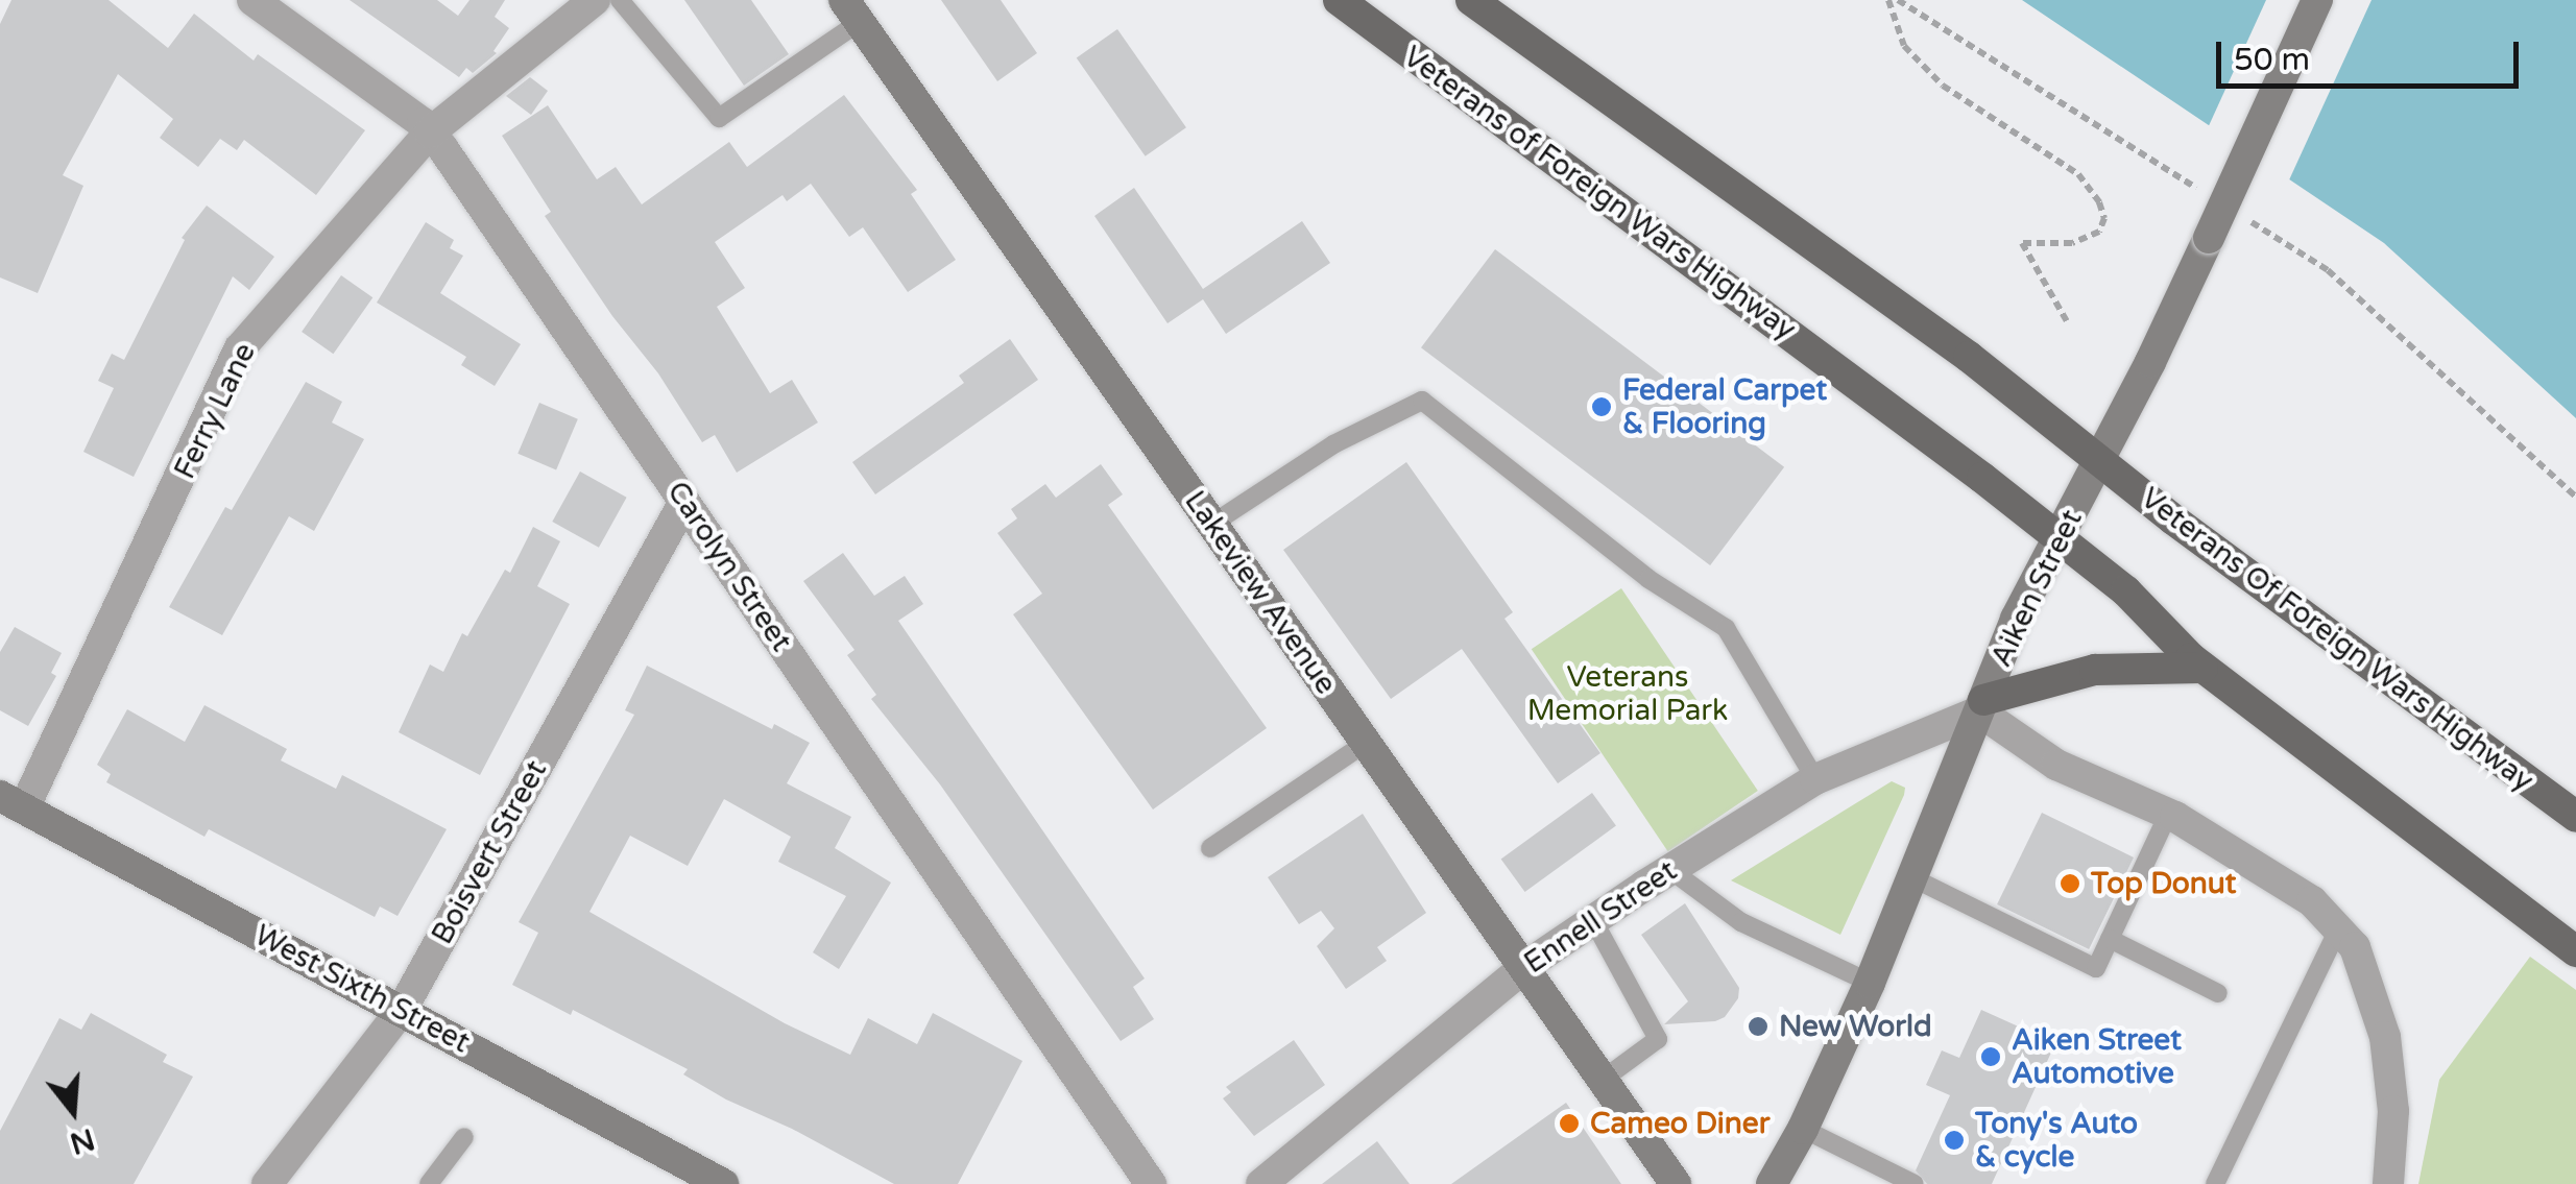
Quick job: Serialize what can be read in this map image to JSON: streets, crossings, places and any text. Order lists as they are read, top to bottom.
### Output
{
  "streets": {
    "main road": [
      "Veterans of Foreign Wars Highway",
      "Aiken Street",
      "Lakeview Avenue",
      "Veterans Of Foreign Wars Highway",
      "West Sixth Street"
    ],
    "street": [
      "Ferry Lane",
      "Carolyn Street",
      "Boisvert Street",
      "Ennell Street"
    ]
  },
  "crossings": [
    ["Veterans of Foreign Wars Highway", "Aiken Street"],
    ["Ferry Lane", "Carolyn Street"],
    ["Ferry Lane", "West Sixth Street"],
    ["Carolyn Street", "Boisvert Street"],
    ["Aiken Street", "Veterans Of Foreign Wars Highway"],
    ["Aiken Street", "Ennell Street"],
    ["Lakeview Avenue", "Ennell Street"],
    ["Boisvert Street", "West Sixth Street"]
  ],
  "parks": ["Veterans Memorial Park"],
  "places": [
    "Federal Carpet & Flooring",
    "Top Donut",
    "New World",
    "Aiken Street Automotive",
    "Cameo Diner",
    "Tony's Auto & cycle"
  ],
  "scale_bar": "50 m",
  "north": "bottom"
}
